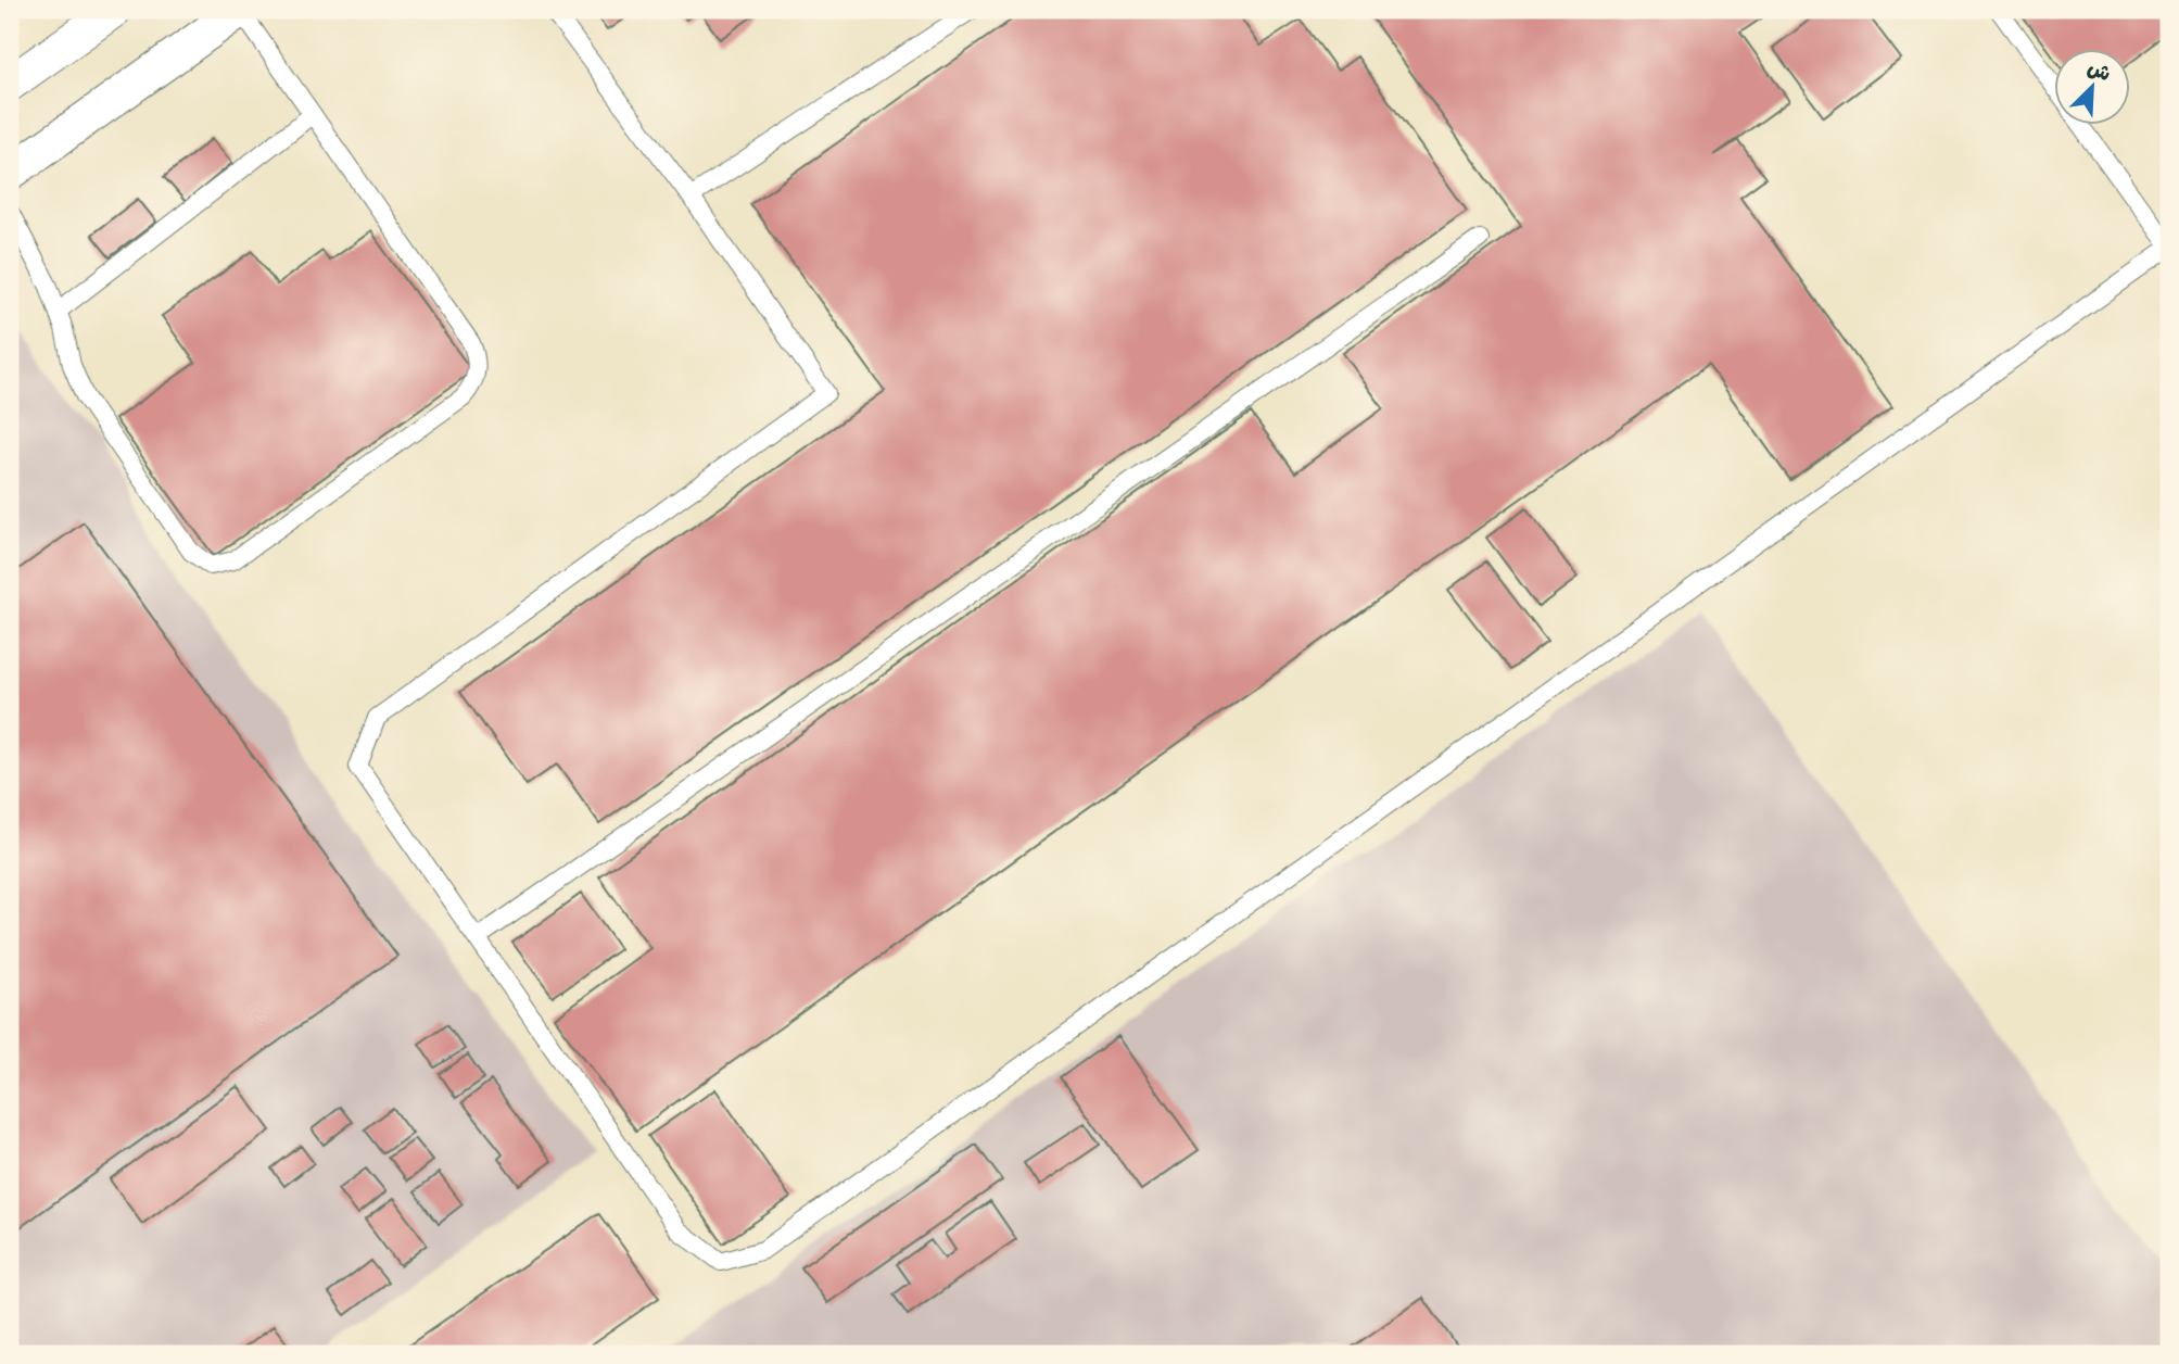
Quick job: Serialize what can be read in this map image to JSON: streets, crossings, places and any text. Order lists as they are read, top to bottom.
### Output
{
  "north": "top right"
}
